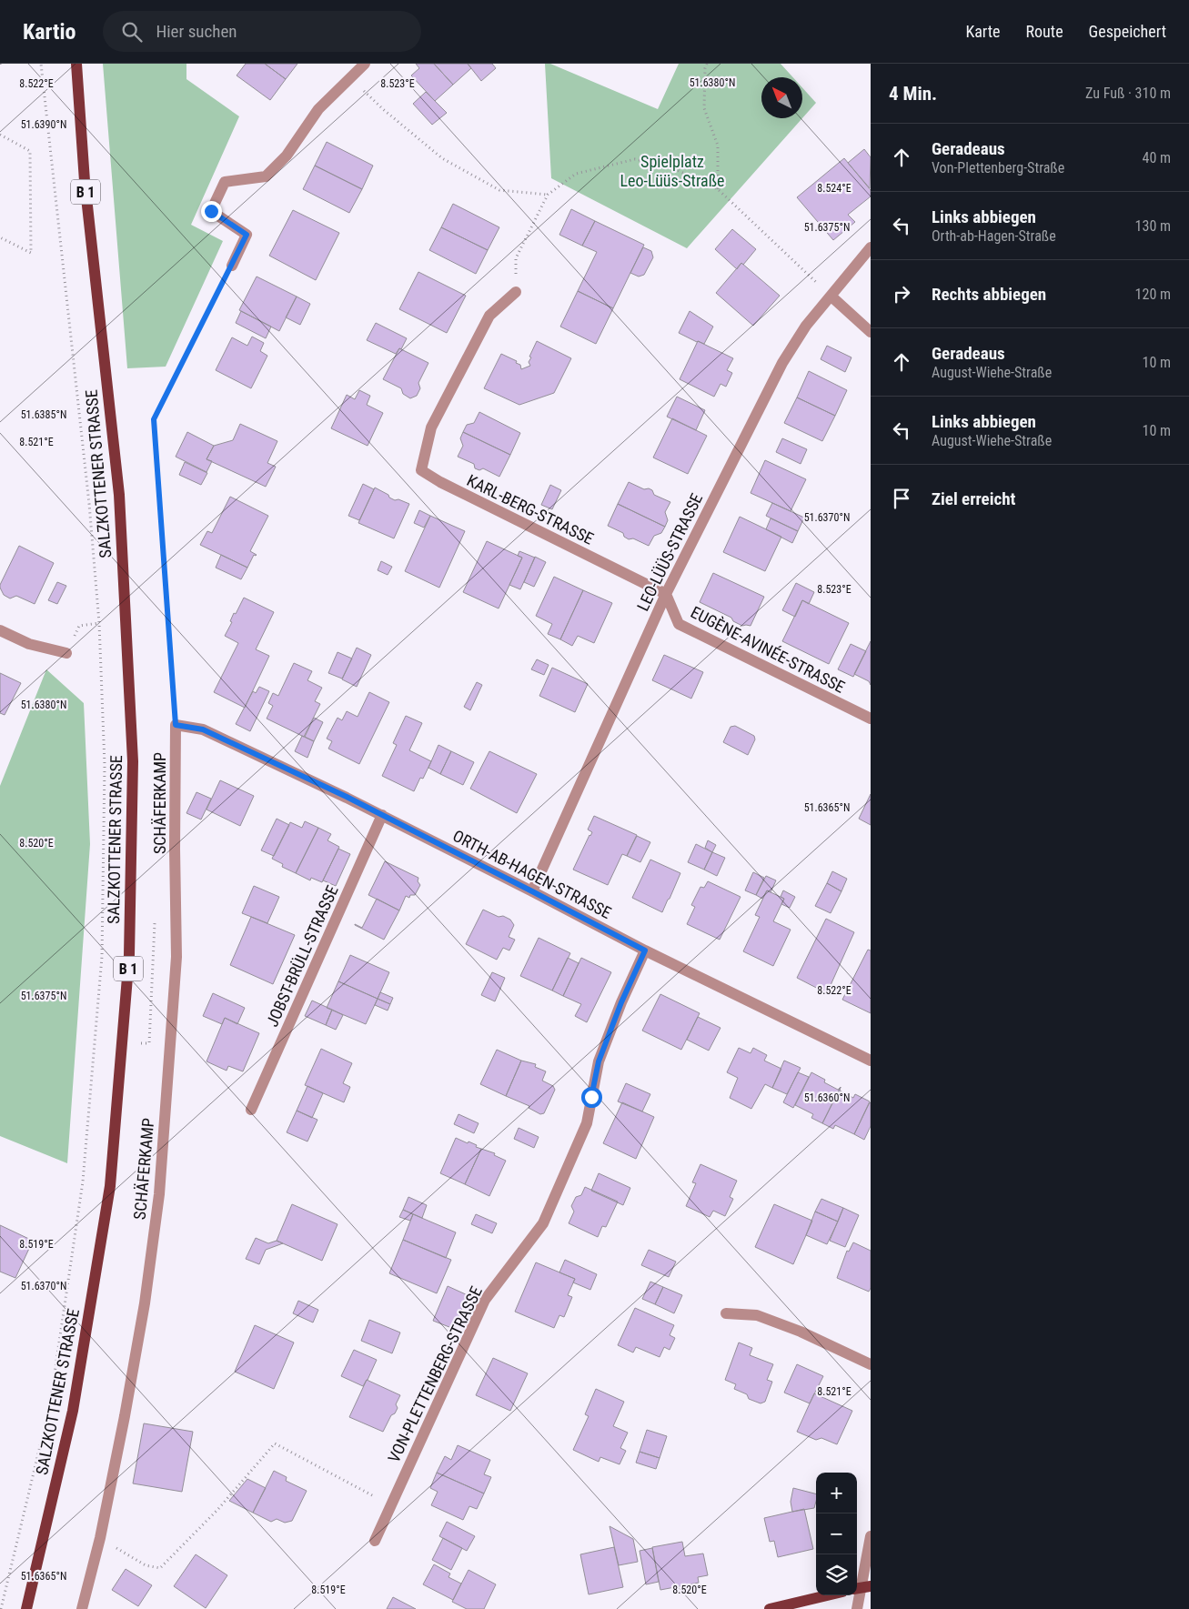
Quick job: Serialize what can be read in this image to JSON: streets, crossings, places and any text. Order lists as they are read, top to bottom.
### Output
{
  "streets": {
    "main road": ["B 1", "SALZKOTTENER STRASSE"],
    "street": [
      "KARL-BERG-STRASSE",
      "LEO-LÜÜS-STRASSE",
      "EUGÈNE-AVINÉE-STRASSE",
      "SCHÄFERKAMP",
      "ORTH-AB-HAGEN-STRASSE",
      "JOBST-BRÜLL-STRASSE",
      "VON-PLETTENBERG-STRASSE"
    ]
  },
  "crossings": [
    ["KARL-BERG-STRASSE", "LEO-LÜÜS-STRASSE"],
    ["KARL-BERG-STRASSE", "EUGÈNE-AVINÉE-STRASSE"],
    ["LEO-LÜÜS-STRASSE", "EUGÈNE-AVINÉE-STRASSE"],
    ["LEO-LÜÜS-STRASSE", "ORTH-AB-HAGEN-STRASSE"],
    ["SCHÄFERKAMP", "ORTH-AB-HAGEN-STRASSE"],
    ["ORTH-AB-HAGEN-STRASSE", "JOBST-BRÜLL-STRASSE"],
    ["ORTH-AB-HAGEN-STRASSE", "VON-PLETTENBERG-STRASSE"]
  ],
  "parks": ["Spielplatz Leo-Lüüs-Straße"],
  "north": "top left",
  "page": {
    "header": "Kartio",
    "search": "Hier suchen",
    "nav": ["Karte", "Route", "Gespeichert"],
    "heading": ["4 Min.", "Zu Fuß · 310 m"],
    "list": [
      ["Geradeaus", "Von-Plettenberg-Straße", "40 m"],
      ["Links abbiegen", "Orth-ab-Hagen-Straße", "130 m"],
      ["Rechts abbiegen", "120 m"],
      ["Geradeaus", "August-Wiehe-Straße", "10 m"],
      ["Links abbiegen", "August-Wiehe-Straße", "10 m"],
      "Ziel erreicht"
    ],
    "map_buttons": ["+", "−"]
  },
  "coordinates": [
    "51.6380°N",
    "8.522°E",
    "8.523°E",
    "51.6390°N",
    "8.524°E",
    "51.6375°N",
    "51.6385°N",
    "8.521°E",
    "51.6370°N",
    "51.6365°N",
    "8.520°E",
    "51.6360°N",
    "8.519°E"
  ]
}
